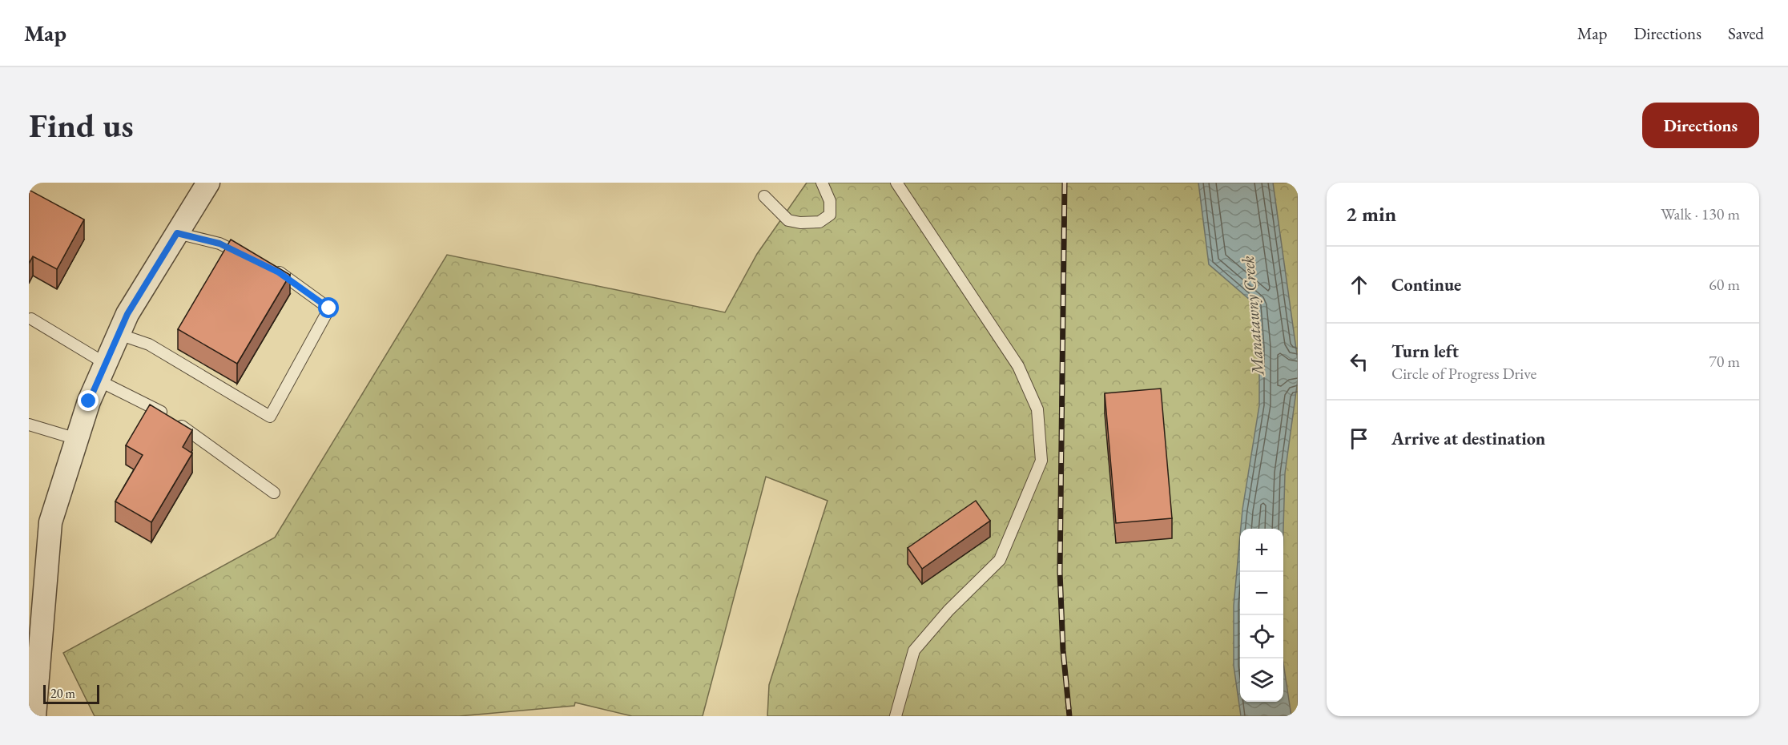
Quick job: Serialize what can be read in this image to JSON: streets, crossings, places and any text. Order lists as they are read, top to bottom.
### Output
{
  "water": ["Manatawny Creek"],
  "scale_bar": "20 m",
  "page": {
    "header": "Map",
    "nav": ["Map", "Directions", "Saved"],
    "buttons": "Directions",
    "title": "Find us",
    "heading": ["2 min", "Walk · 130 m"],
    "list": [
      ["Continue", "60 m"],
      ["Turn left", "Circle of Progress Drive", "70 m"],
      "Arrive at destination"
    ],
    "map_buttons": ["+", "−"],
    "scale": "20 m"
  }
}
